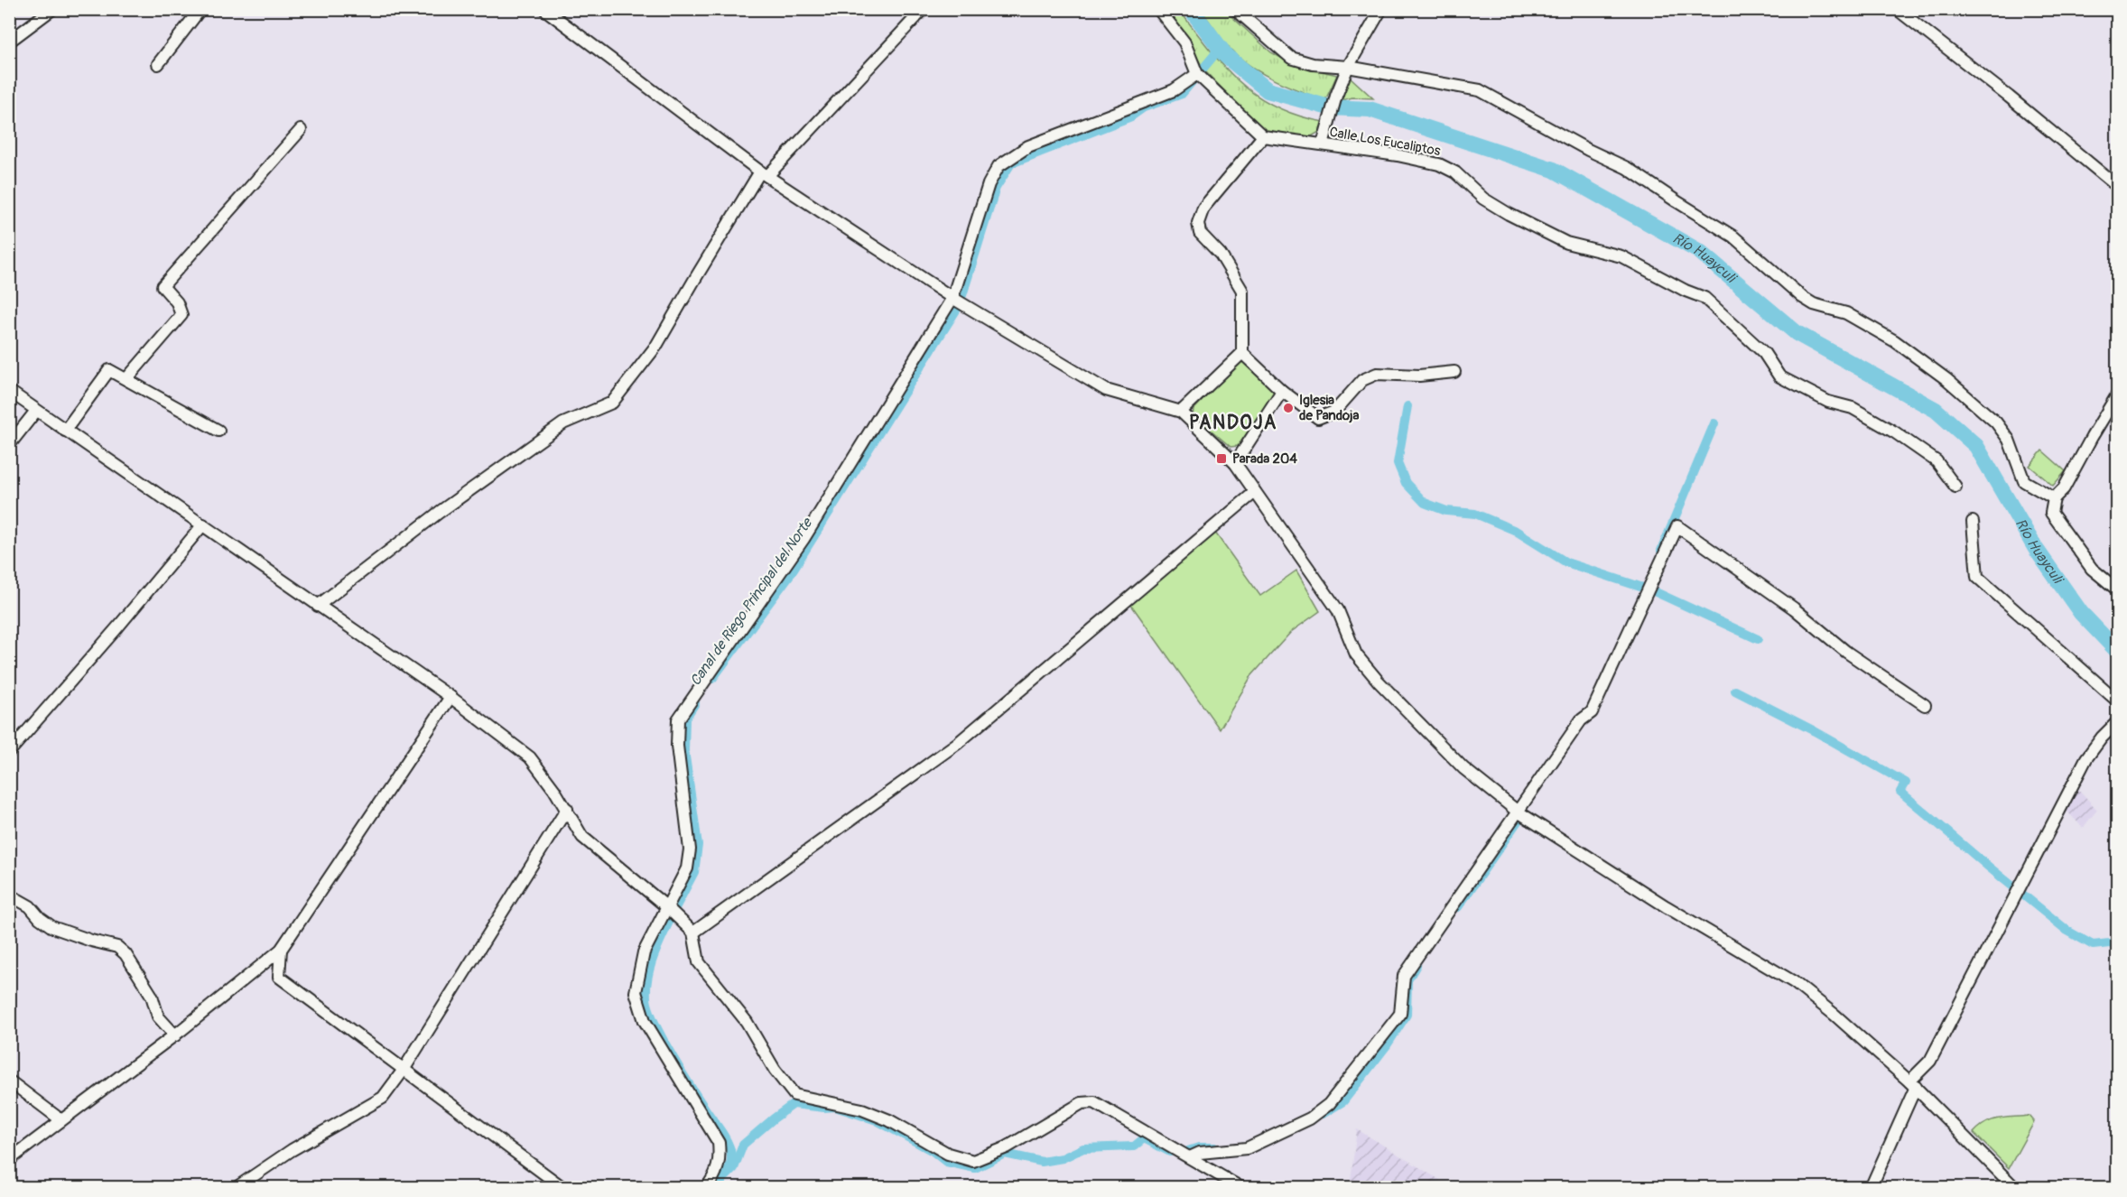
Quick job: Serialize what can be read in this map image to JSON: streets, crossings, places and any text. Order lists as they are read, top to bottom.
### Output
{
  "streets": {
    "street": ["Calle Los Eucaliptos"]
  },
  "districts": ["PANDOJA"],
  "water": ["Río Huayculi", "Canal de Riego Principal del Norte"],
  "places": {
    "other": ["Iglesia de Pandoja"],
    "transit": ["Parada 204"]
  }
}
